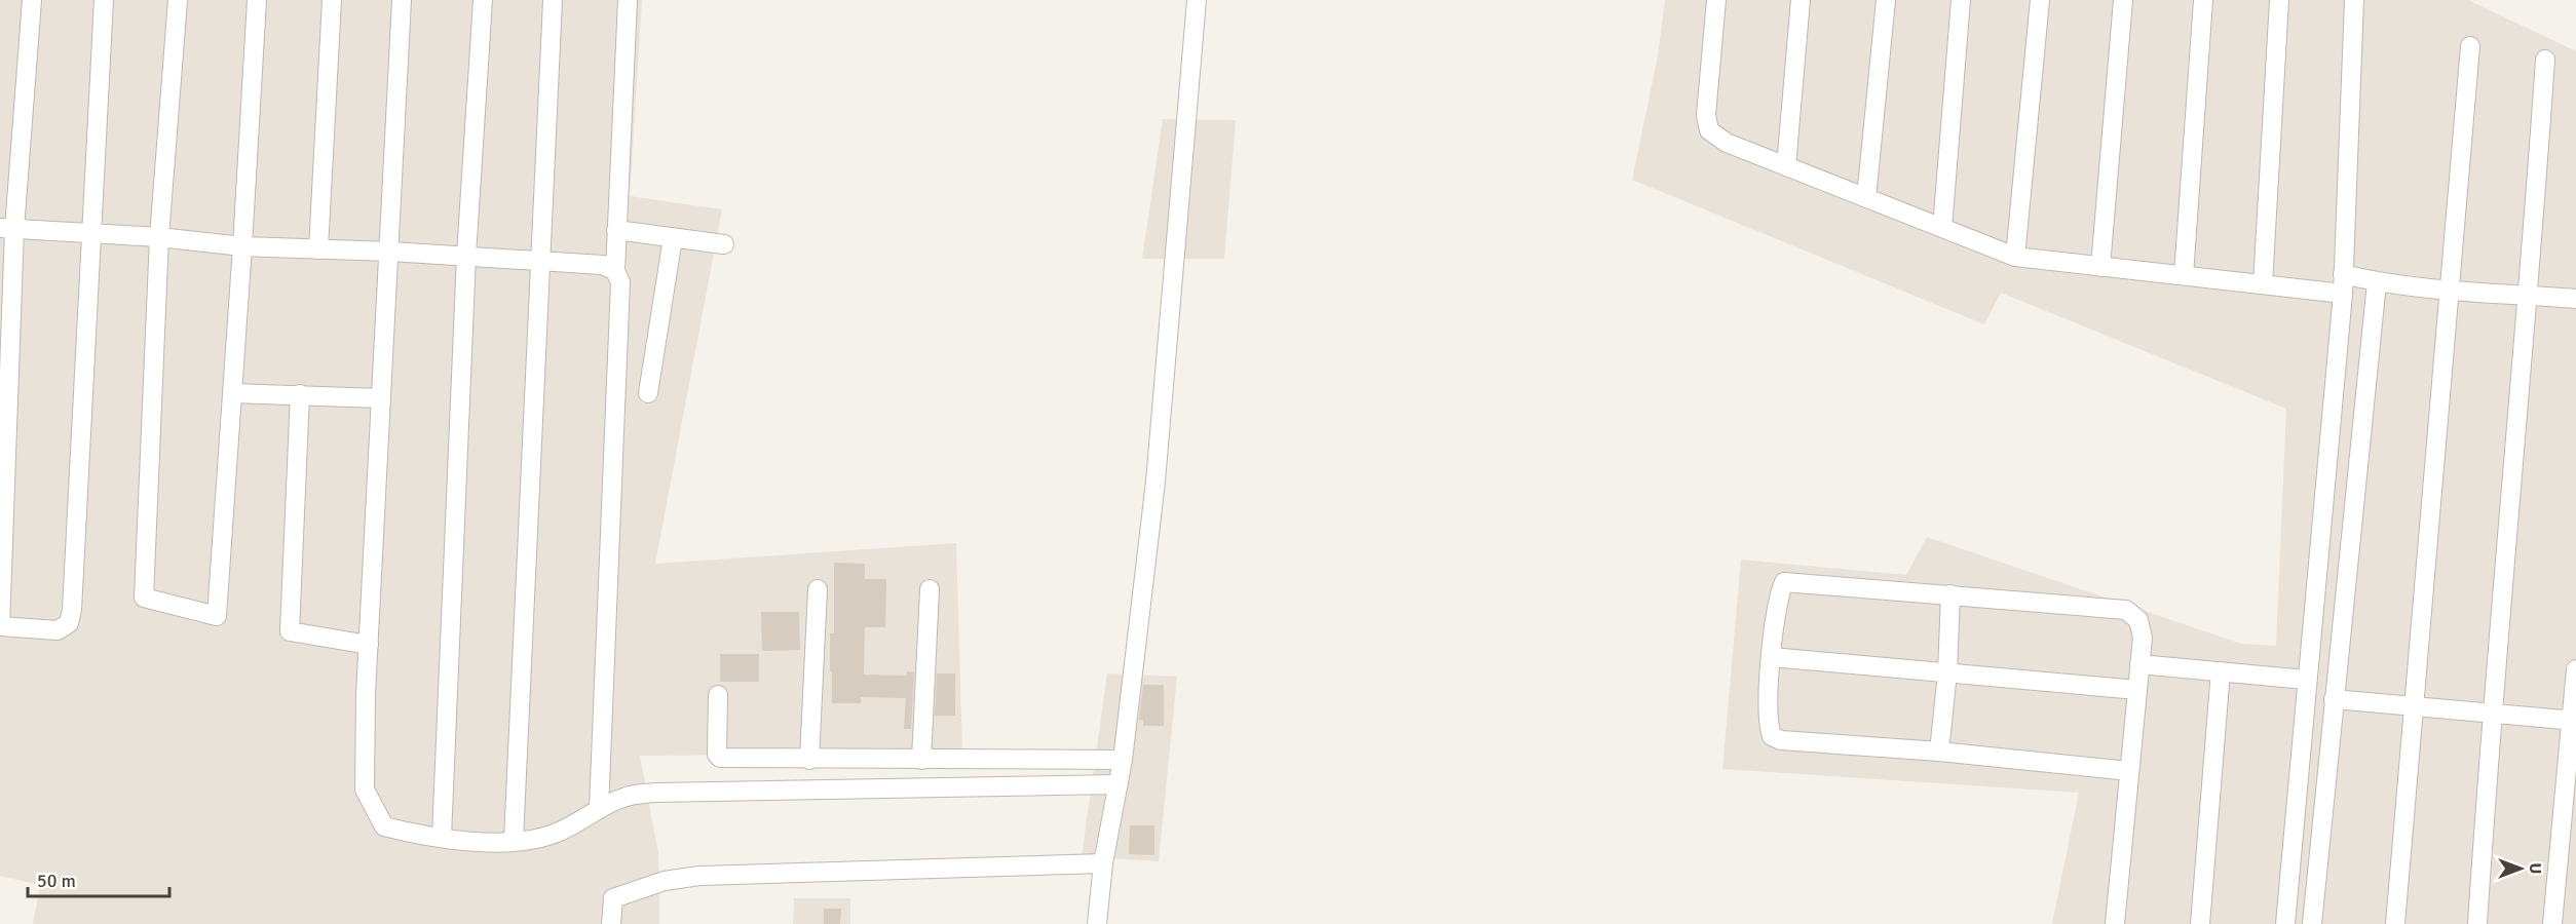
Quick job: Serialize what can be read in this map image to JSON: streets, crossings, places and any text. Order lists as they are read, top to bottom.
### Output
{
  "scale_bar": "50 m",
  "north": "right"
}
